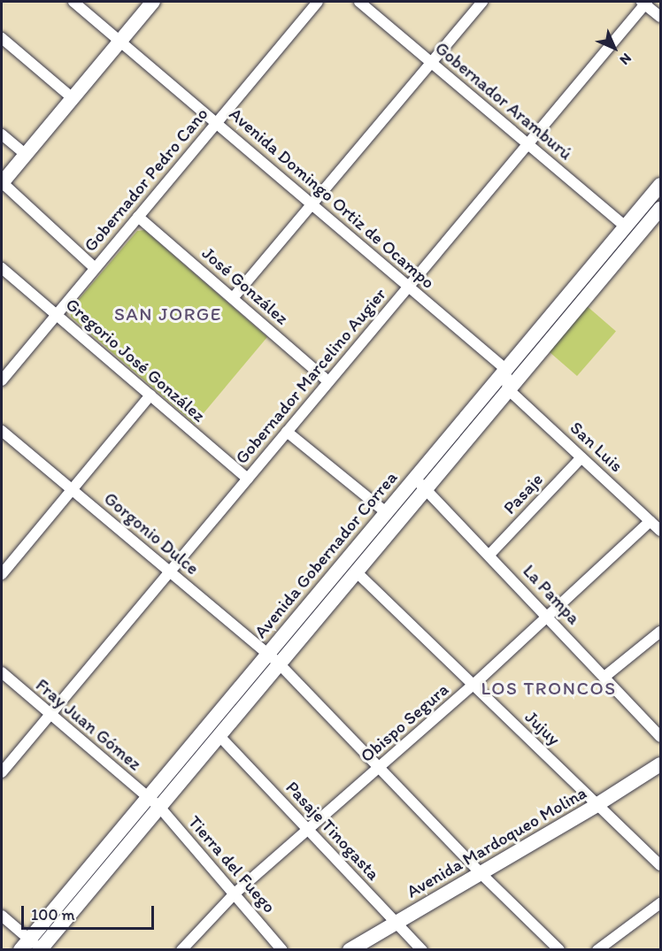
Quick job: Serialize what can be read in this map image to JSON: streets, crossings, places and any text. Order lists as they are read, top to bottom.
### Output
{
  "streets": {
    "main road": ["Avenida Gobernador Correa", "Avenida Mardoqueo Molina"],
    "street": [
      "Gobernador Aramburú",
      "Gobernador Pedro Cano",
      "Avenida Domingo Ortiz de Ocampo",
      "José González",
      "Gregorio José González",
      "Gobernador Marcelino Augier",
      "San Luis",
      "Pasaje",
      "Gorgonio Dulce",
      "La Pampa",
      "Obispo Segura",
      "Fray Juan Gómez",
      "Jujuy",
      "Pasaje Tinogasta",
      "Tierra del Fuego"
    ]
  },
  "crossings": [
    ["Gobernador Aramburú", "Gobernador Marcelino Augier"],
    ["Gobernador Aramburú", "Avenida Gobernador Correa"],
    ["Gobernador Pedro Cano", "Avenida Domingo Ortiz de Ocampo"],
    ["Gobernador Pedro Cano", "José González"],
    ["Gobernador Pedro Cano", "Gregorio José González"],
    ["Avenida Domingo Ortiz de Ocampo", "Gobernador Marcelino Augier"],
    ["Avenida Domingo Ortiz de Ocampo", "Avenida Gobernador Correa"],
    ["José González", "Gobernador Marcelino Augier"],
    ["Gregorio José González", "Gobernador Marcelino Augier"],
    ["Gobernador Marcelino Augier", "Gorgonio Dulce"],
    ["Gobernador Marcelino Augier", "Fray Juan Gómez"],
    ["San Luis", "Pasaje"],
    ["San Luis", "Avenida Gobernador Correa"],
    ["San Luis", "Obispo Segura"],
    ["Pasaje", "La Pampa"],
    ["Gorgonio Dulce", "Avenida Gobernador Correa"],
    ["Gorgonio Dulce", "Obispo Segura"],
    ["Gorgonio Dulce", "Avenida Mardoqueo Molina"],
    ["Avenida Gobernador Correa", "La Pampa"],
    ["Avenida Gobernador Correa", "Fray Juan Gómez"],
    ["Avenida Gobernador Correa", "Jujuy"],
    ["Avenida Gobernador Correa", "Pasaje Tinogasta"],
    ["Avenida Gobernador Correa", "Tierra del Fuego"],
    ["La Pampa", "Obispo Segura"],
    ["Obispo Segura", "Jujuy"],
    ["Obispo Segura", "Pasaje Tinogasta"],
    ["Obispo Segura", "Tierra del Fuego"],
    ["Fray Juan Gómez", "Tierra del Fuego"],
    ["Jujuy", "Avenida Mardoqueo Molina"],
    ["Pasaje Tinogasta", "Avenida Mardoqueo Molina"]
  ],
  "districts": ["SAN JORGE", "LOS TRONCOS"],
  "scale_bar": "100 m",
  "north": "bottom right"
}
